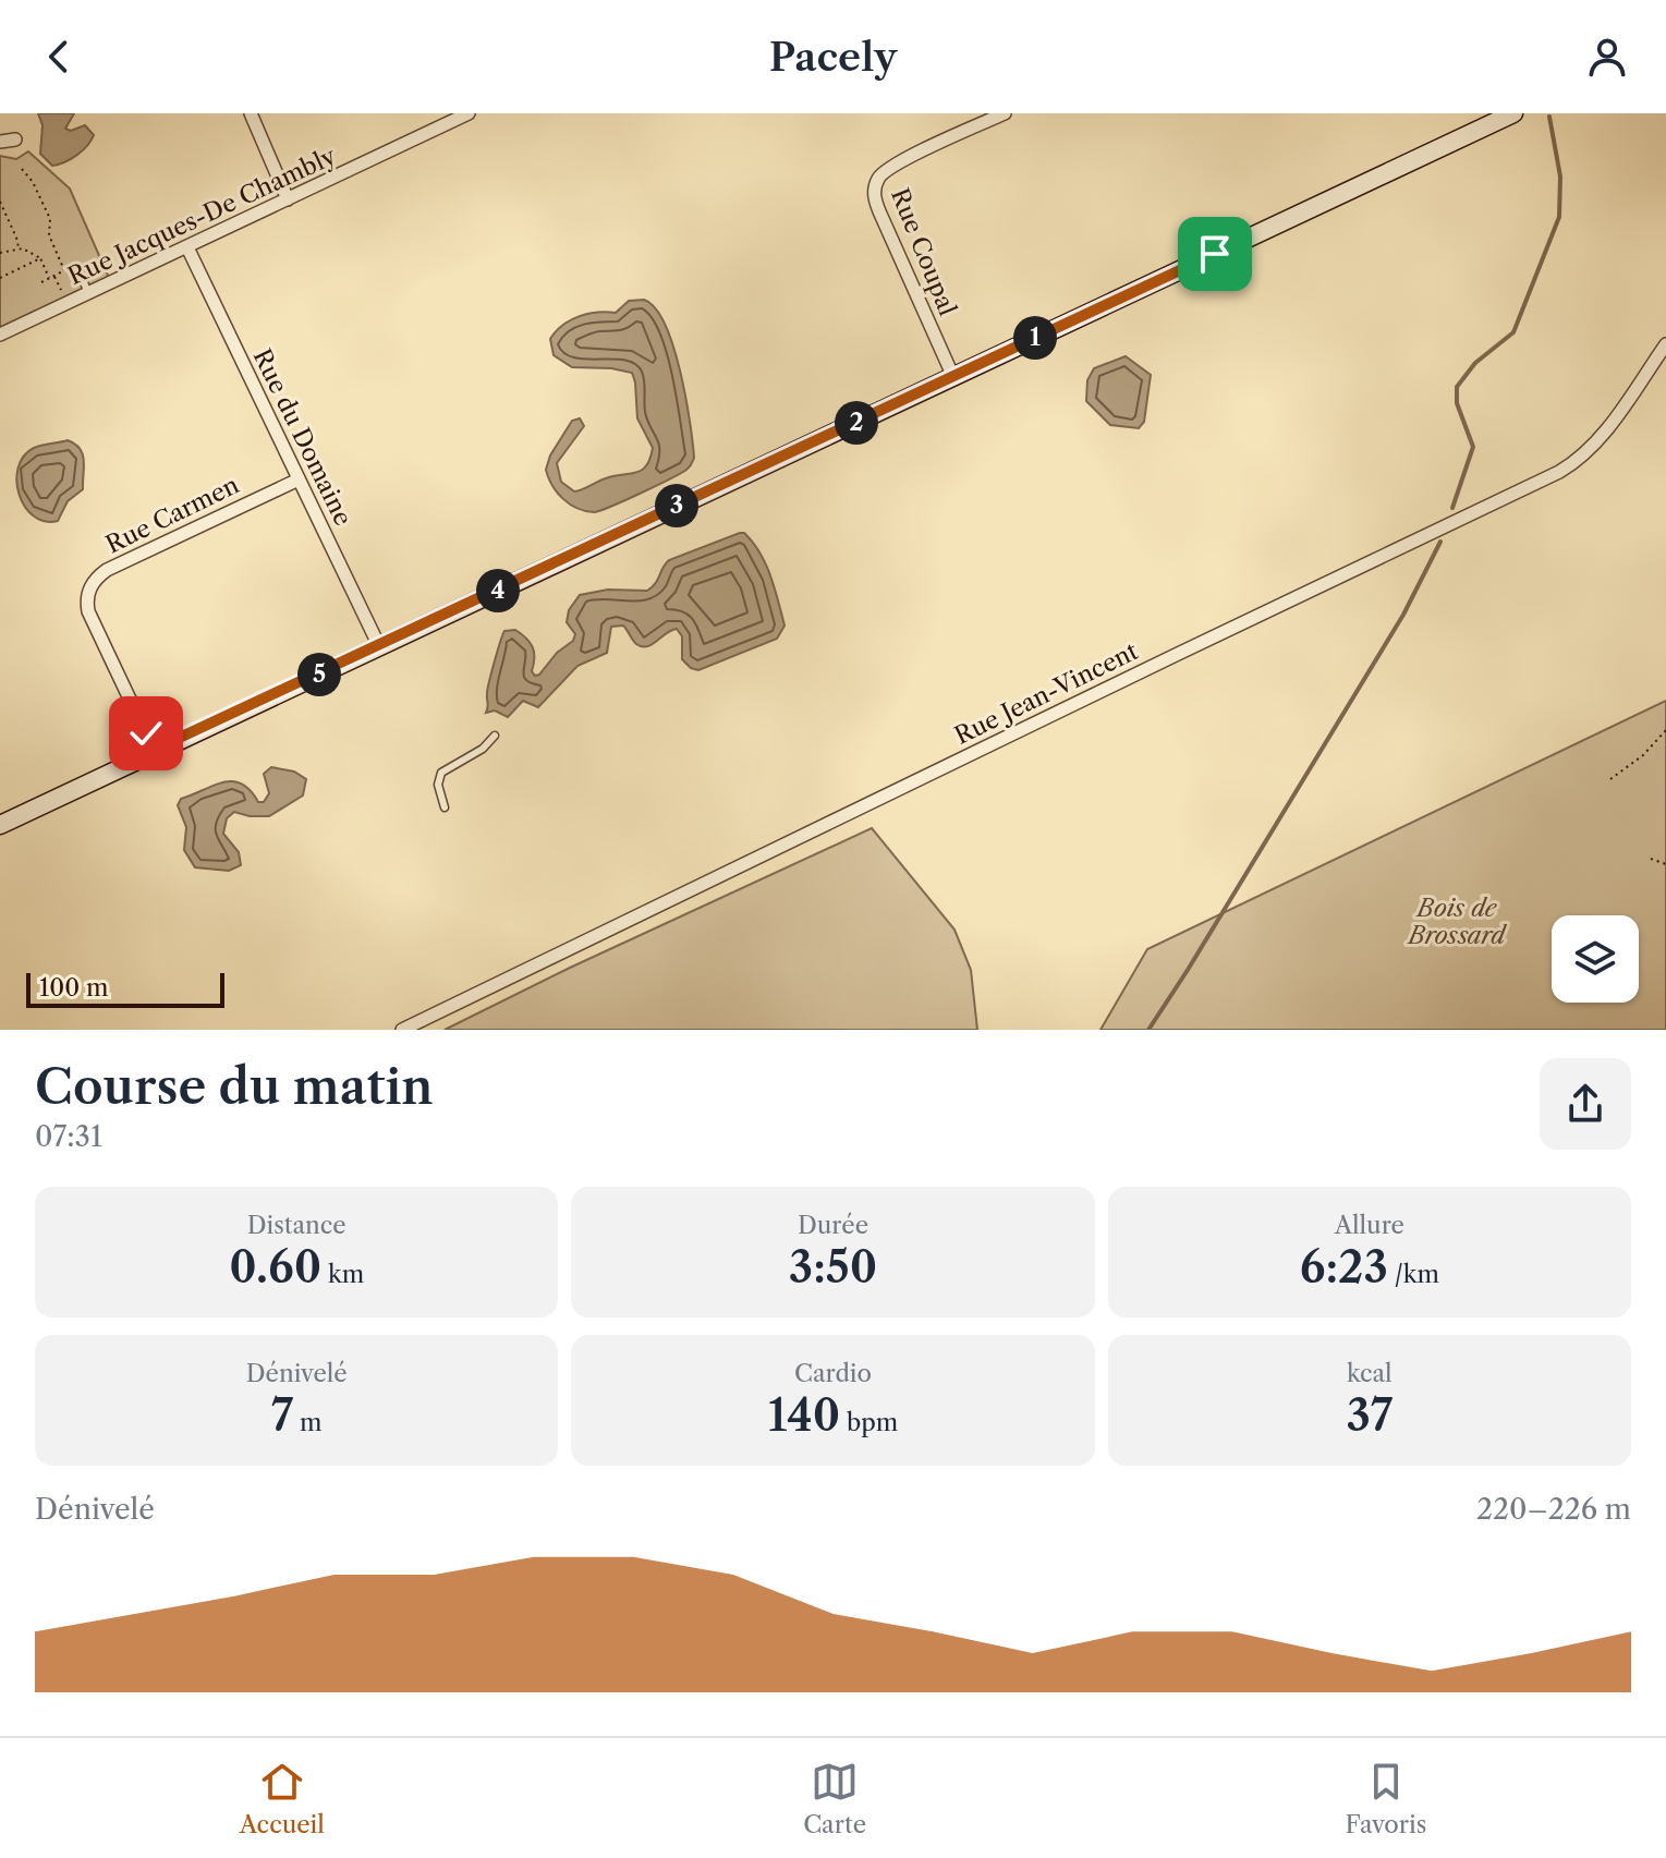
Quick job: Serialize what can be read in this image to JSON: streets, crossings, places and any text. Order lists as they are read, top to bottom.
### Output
{
  "streets": {
    "street": [
      "Rue Jacques-De Chambly",
      "Rue Coupal",
      "Rue du Domaine",
      "Rue Carmen",
      "Rue Jean-Vincent"
    ]
  },
  "crossings": [
    ["Rue Jacques-De Chambly", "Rue du Domaine"],
    ["Rue du Domaine", "Rue Carmen"]
  ],
  "parks": ["Bois de Brossard"],
  "scale_bar": "100 m",
  "page": {
    "header": "Pacely",
    "pins": [
      "1",
      "2",
      "3",
      "4",
      "5"
    ],
    "scale": "100 m",
    "heading": ["Course du matin", "07:31"],
    "stats": [
      ["Distance", "0.60 km"],
      ["Durée", "3:50"],
      ["Allure", "6:23 /km"],
      ["Dénivelé", "7 m"],
      ["Cardio", "140 bpm"],
      ["kcal", "37"]
    ],
    "chart": ["Dénivelé", "220–226 m"],
    "tabs": ["Accueil", "Carte", "Favoris"]
  }
}
